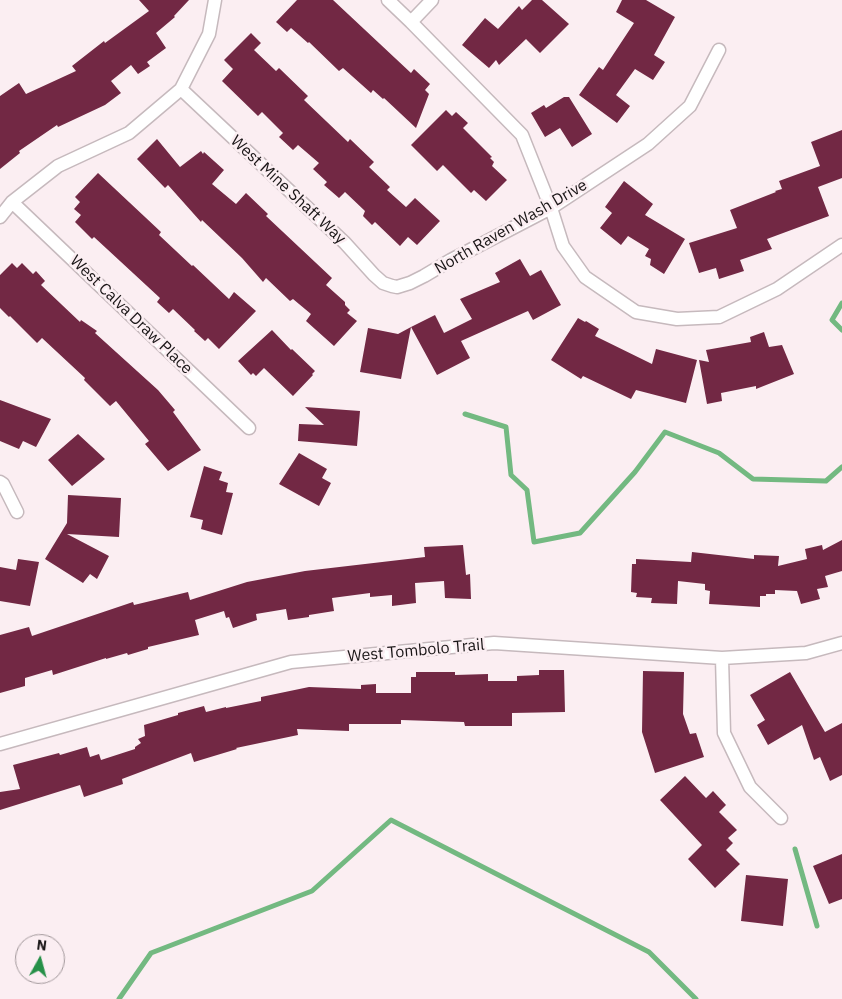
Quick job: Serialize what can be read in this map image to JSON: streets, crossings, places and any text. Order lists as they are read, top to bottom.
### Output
{
  "streets": {
    "street": [
      "West Mine Shaft Way",
      "North Raven Wash Drive",
      "West Calva Draw Place",
      "West Tombolo Trail"
    ]
  },
  "crossings": [
    ["West Mine Shaft Way", "North Raven Wash Drive"]
  ],
  "north": "top"
}
